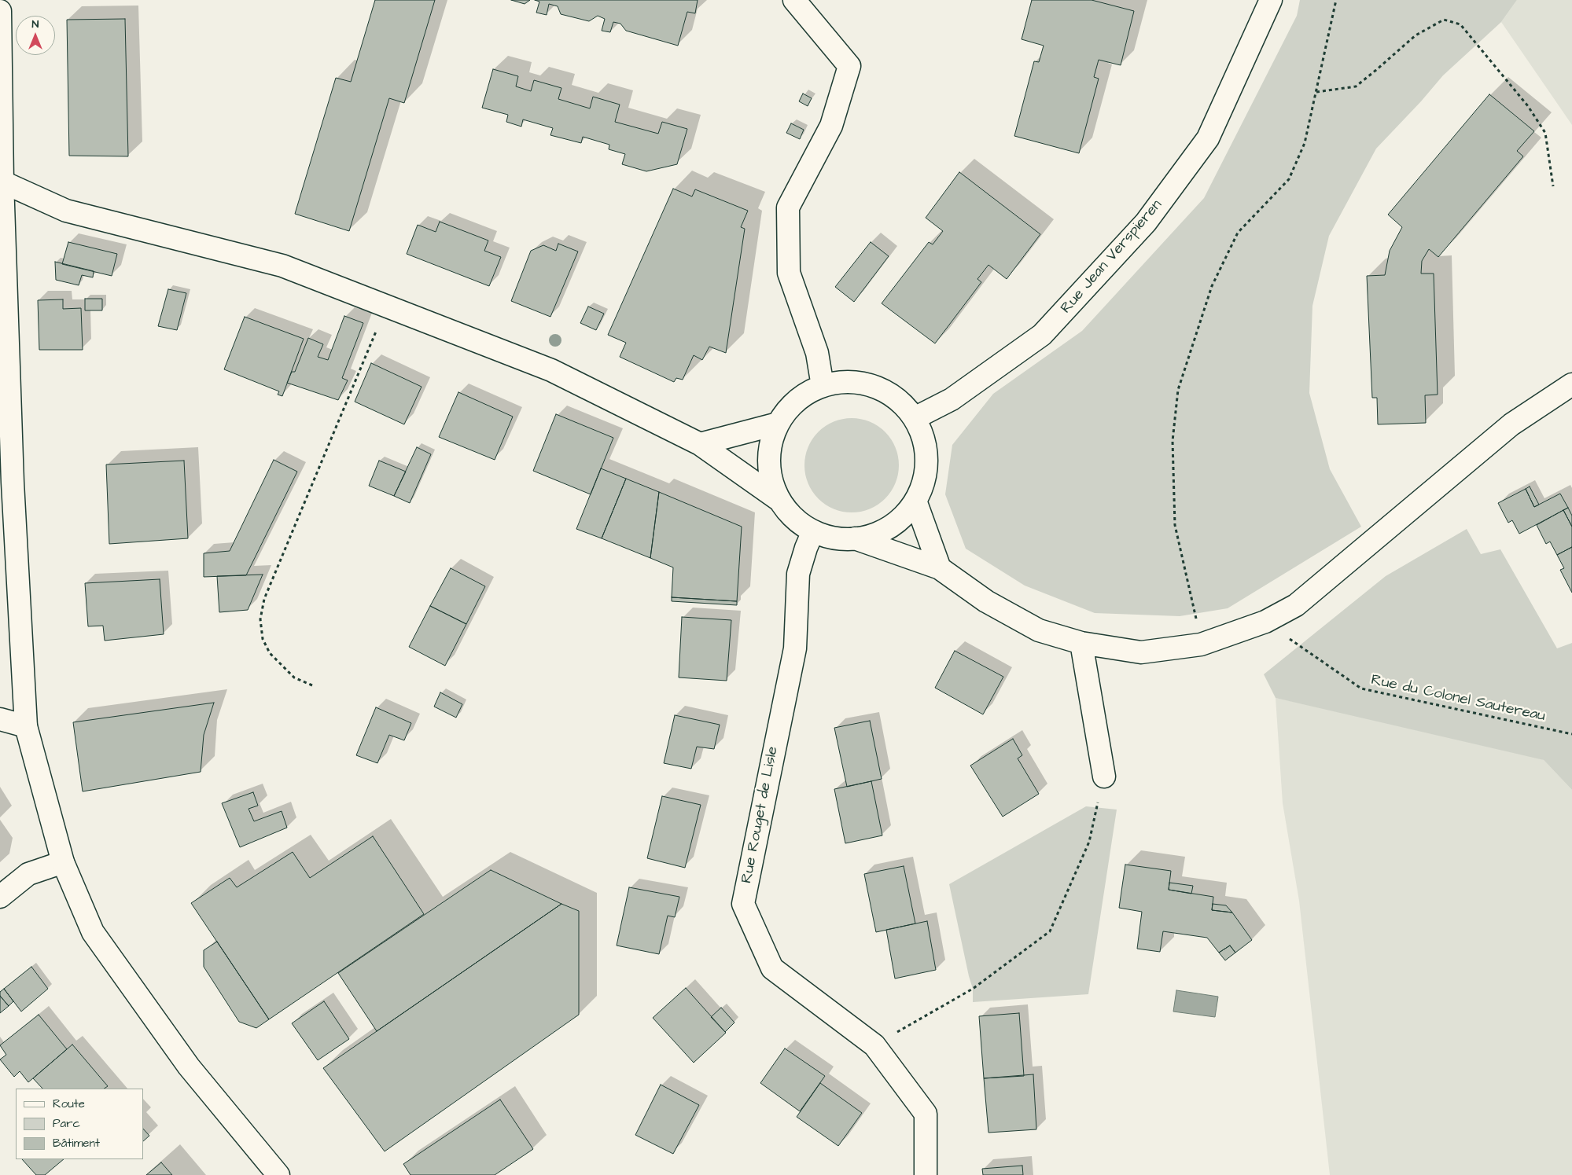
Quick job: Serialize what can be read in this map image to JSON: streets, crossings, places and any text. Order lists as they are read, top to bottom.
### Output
{
  "streets": {
    "street": ["Rue Jean Verspieren", "Rue Rouget de Lisle"],
    "path": ["Rue du Colonel Sautereau"]
  },
  "legend": ["Route", "Parc", "Bâtiment"],
  "north": "top"
}
